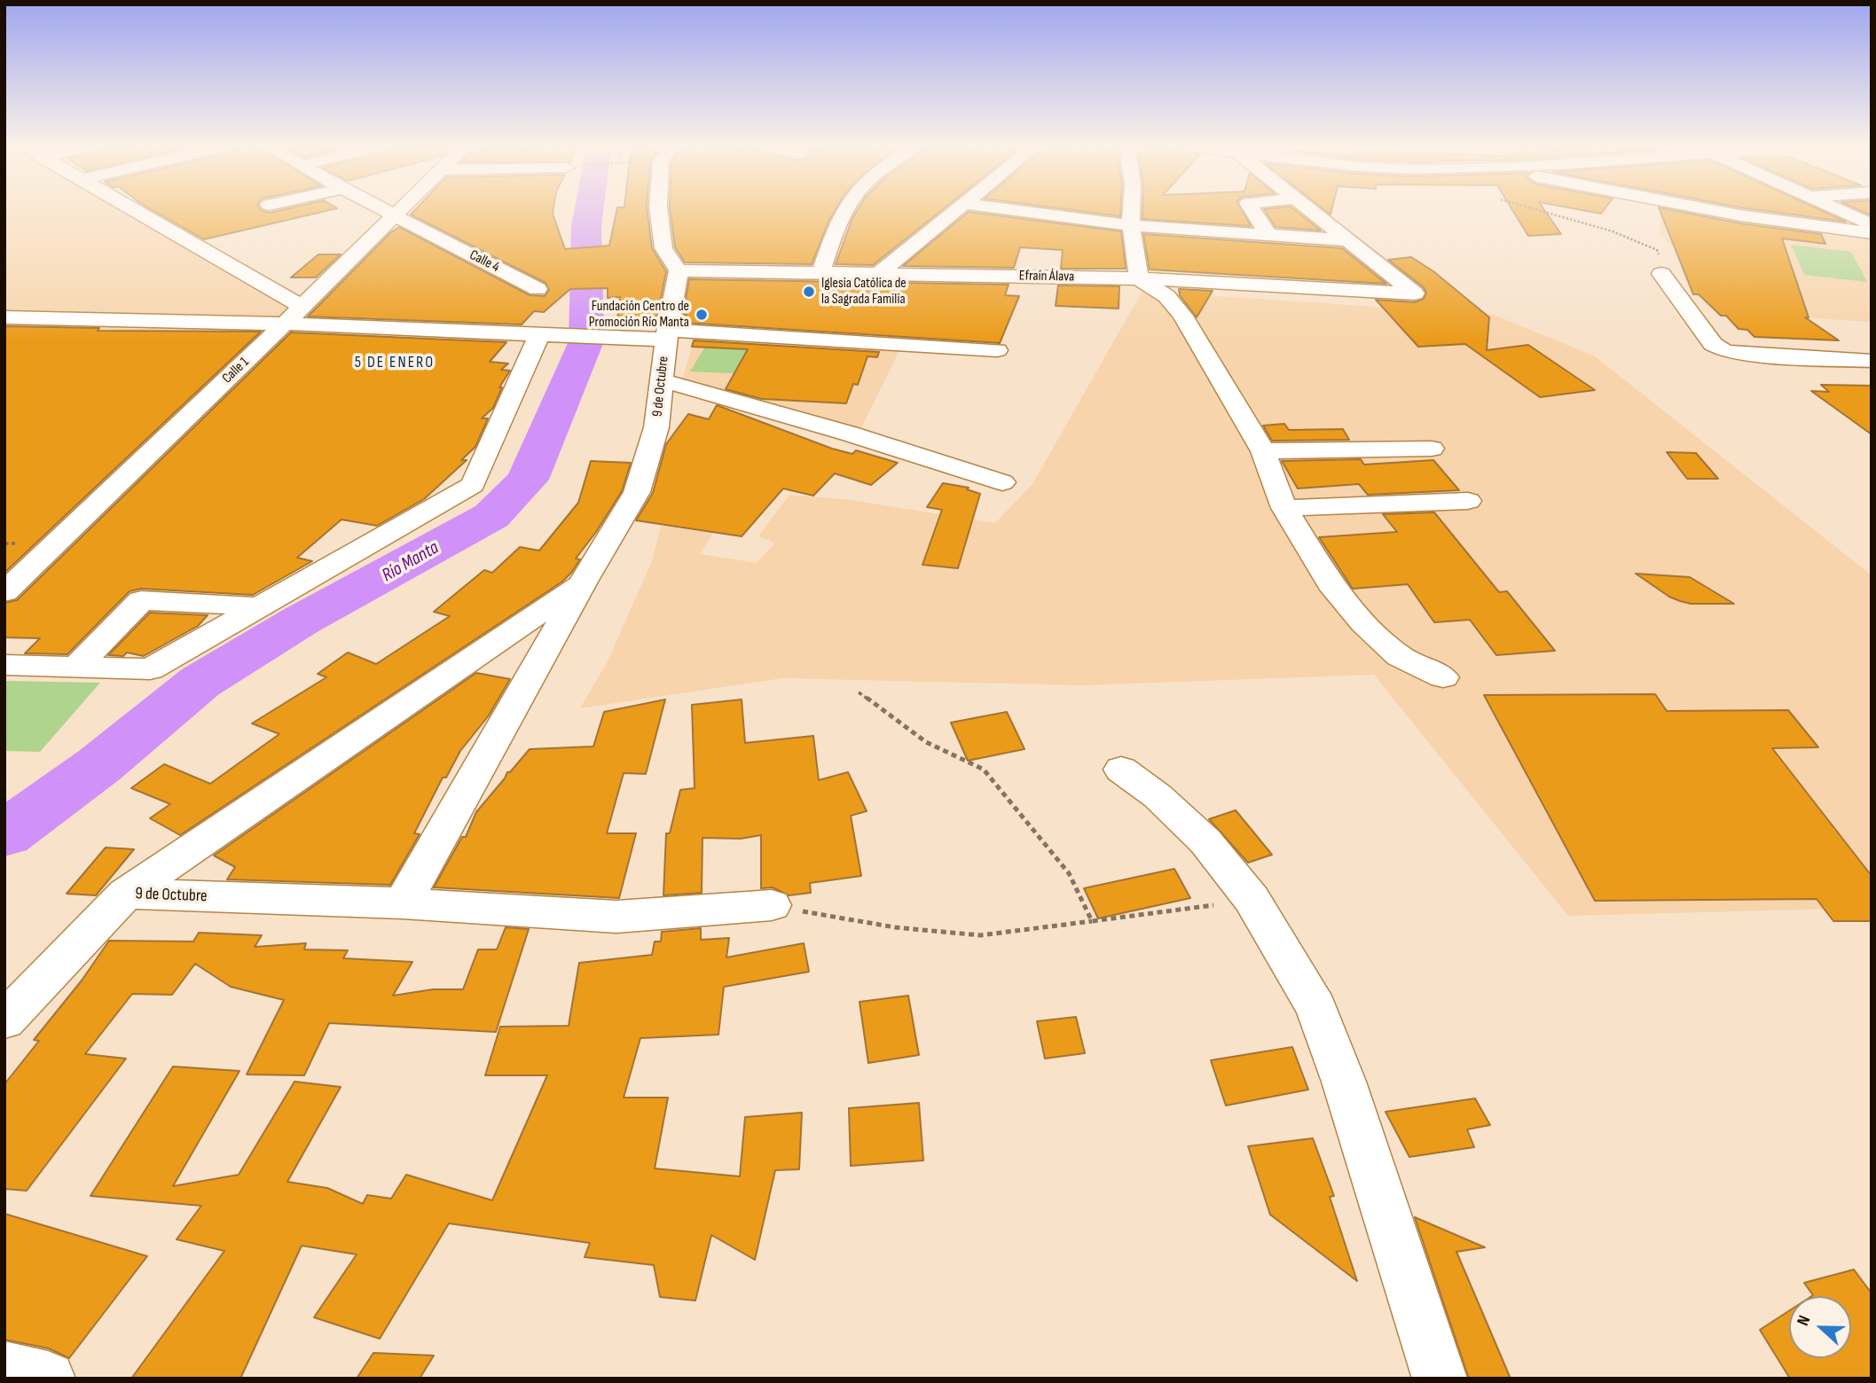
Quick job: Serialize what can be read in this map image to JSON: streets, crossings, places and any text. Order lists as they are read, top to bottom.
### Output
{
  "streets": {
    "street": [
      "Calle 4",
      "Efraín Álava",
      "Calle 1",
      "9 de Octubre"
    ]
  },
  "crossings": [
    ["Calle 4", "Calle 1"],
    ["Efraín Álava", "9 de Octubre"]
  ],
  "districts": ["5 DE ENERO"],
  "water": ["Río Manta"],
  "places": ["Iglesia Católica de la Sagrada Familia", "Fundación Centro de Promoción Río Manta"],
  "north": "left"
}
